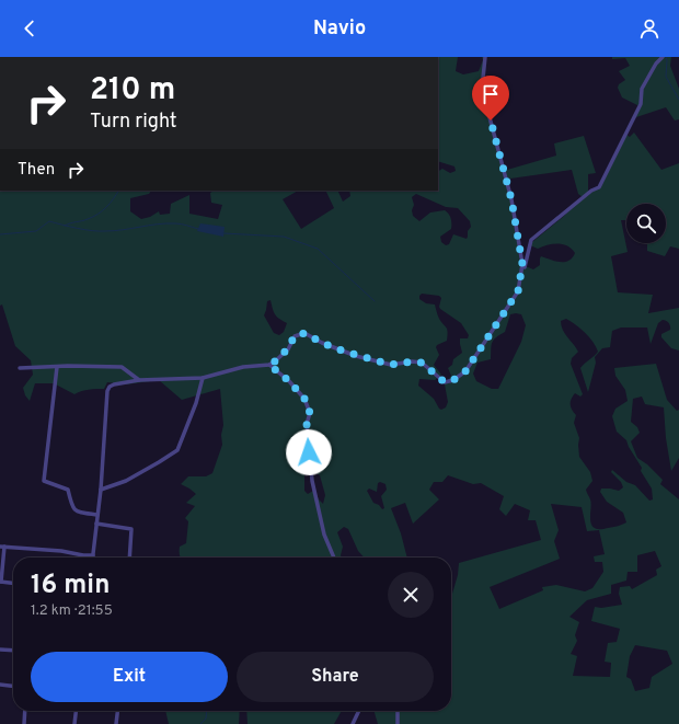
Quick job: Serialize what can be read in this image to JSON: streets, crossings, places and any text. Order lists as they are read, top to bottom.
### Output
{
  "page": {
    "header": "Navio",
    "turn": ["210 m", "Turn right"],
    "then": "Then",
    "heading": ["16 min", "1.2 km · 21:55"],
    "buttons": ["Exit", "Share"]
  }
}
